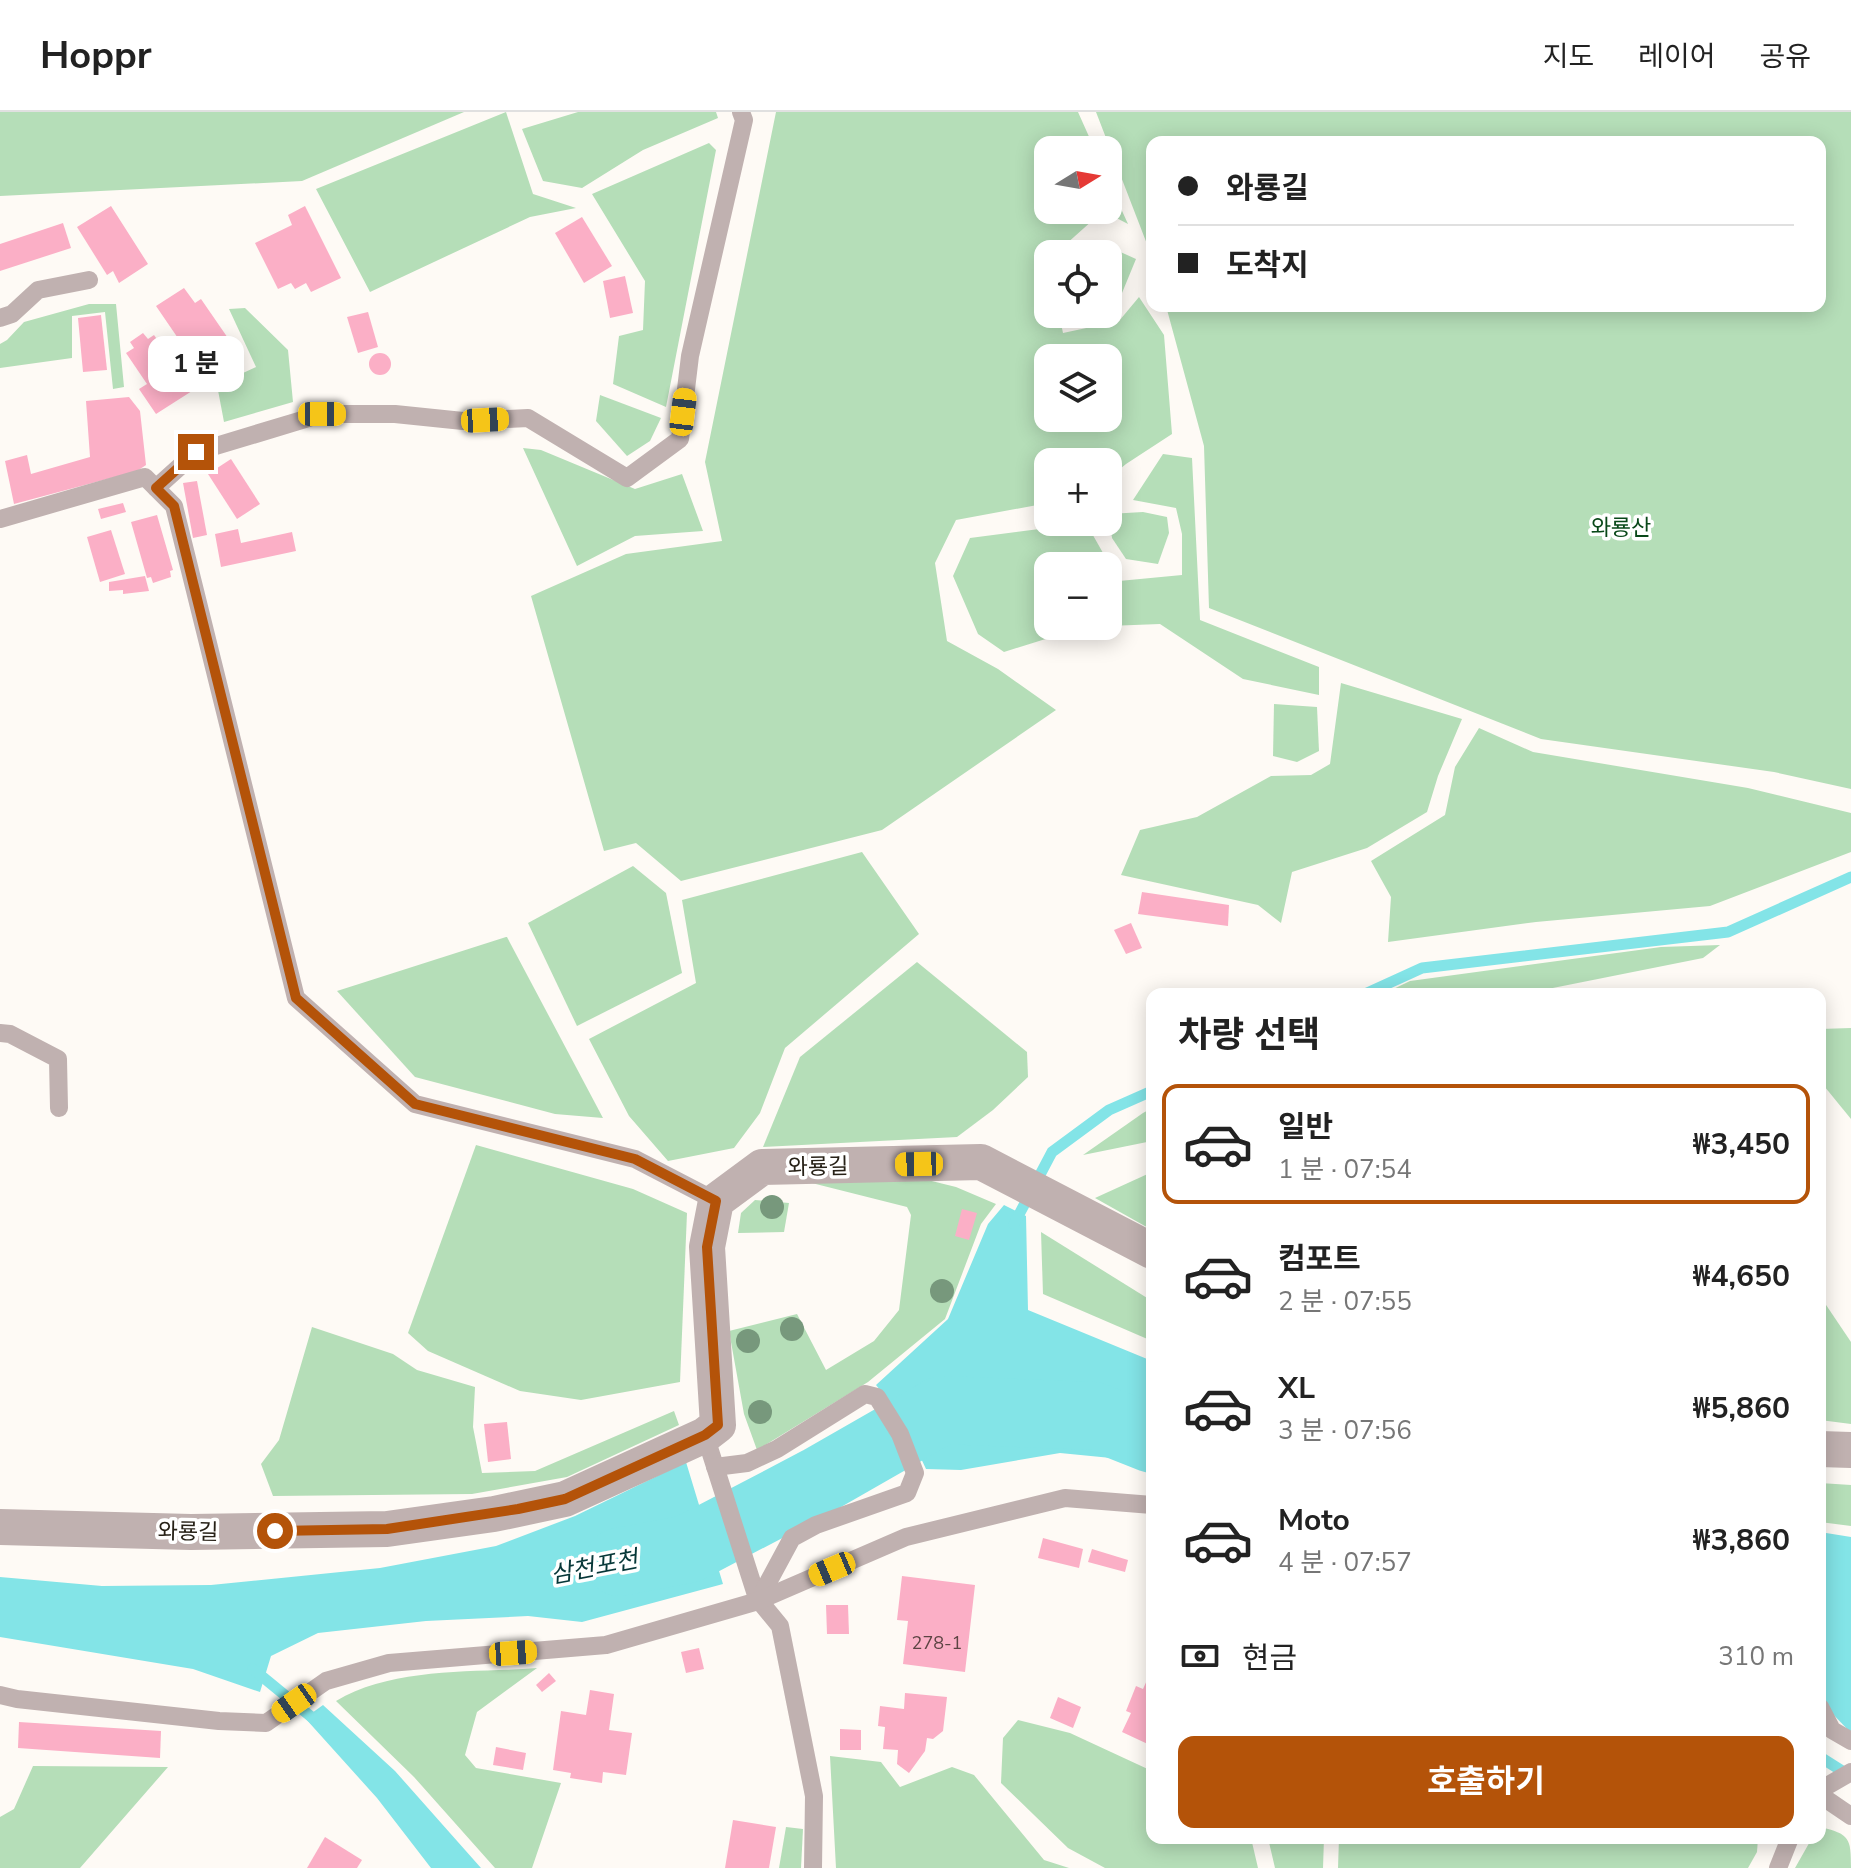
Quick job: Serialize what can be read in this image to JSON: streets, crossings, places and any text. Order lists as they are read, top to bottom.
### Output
{
  "streets": {
    "street": ["와룡길"]
  },
  "water": ["삼천포천"],
  "parks": ["와룡산"],
  "house_numbers": ["278-1"],
  "north": "right",
  "page": {
    "header": "Hoppr",
    "nav": ["지도", "레이어", "공유"],
    "map_buttons": ["+", "−"],
    "banner": ["와룡길", "도착지"],
    "bubble": "1 분",
    "heading": "차량 선택",
    "list": [
      {
        "name": "일반",
        "note": "1 분 · 07:54",
        "value": "₩3,450"
      },
      {
        "name": "컴포트",
        "note": "2 분 · 07:55",
        "value": "₩4,650"
      },
      {
        "name": "XL",
        "note": "3 분 · 07:56",
        "value": "₩5,860"
      },
      {
        "name": "Moto",
        "note": "4 분 · 07:57",
        "value": "₩3,860"
      }
    ],
    "pay": ["현금", "310 m"],
    "buttons": "호출하기"
  }
}
